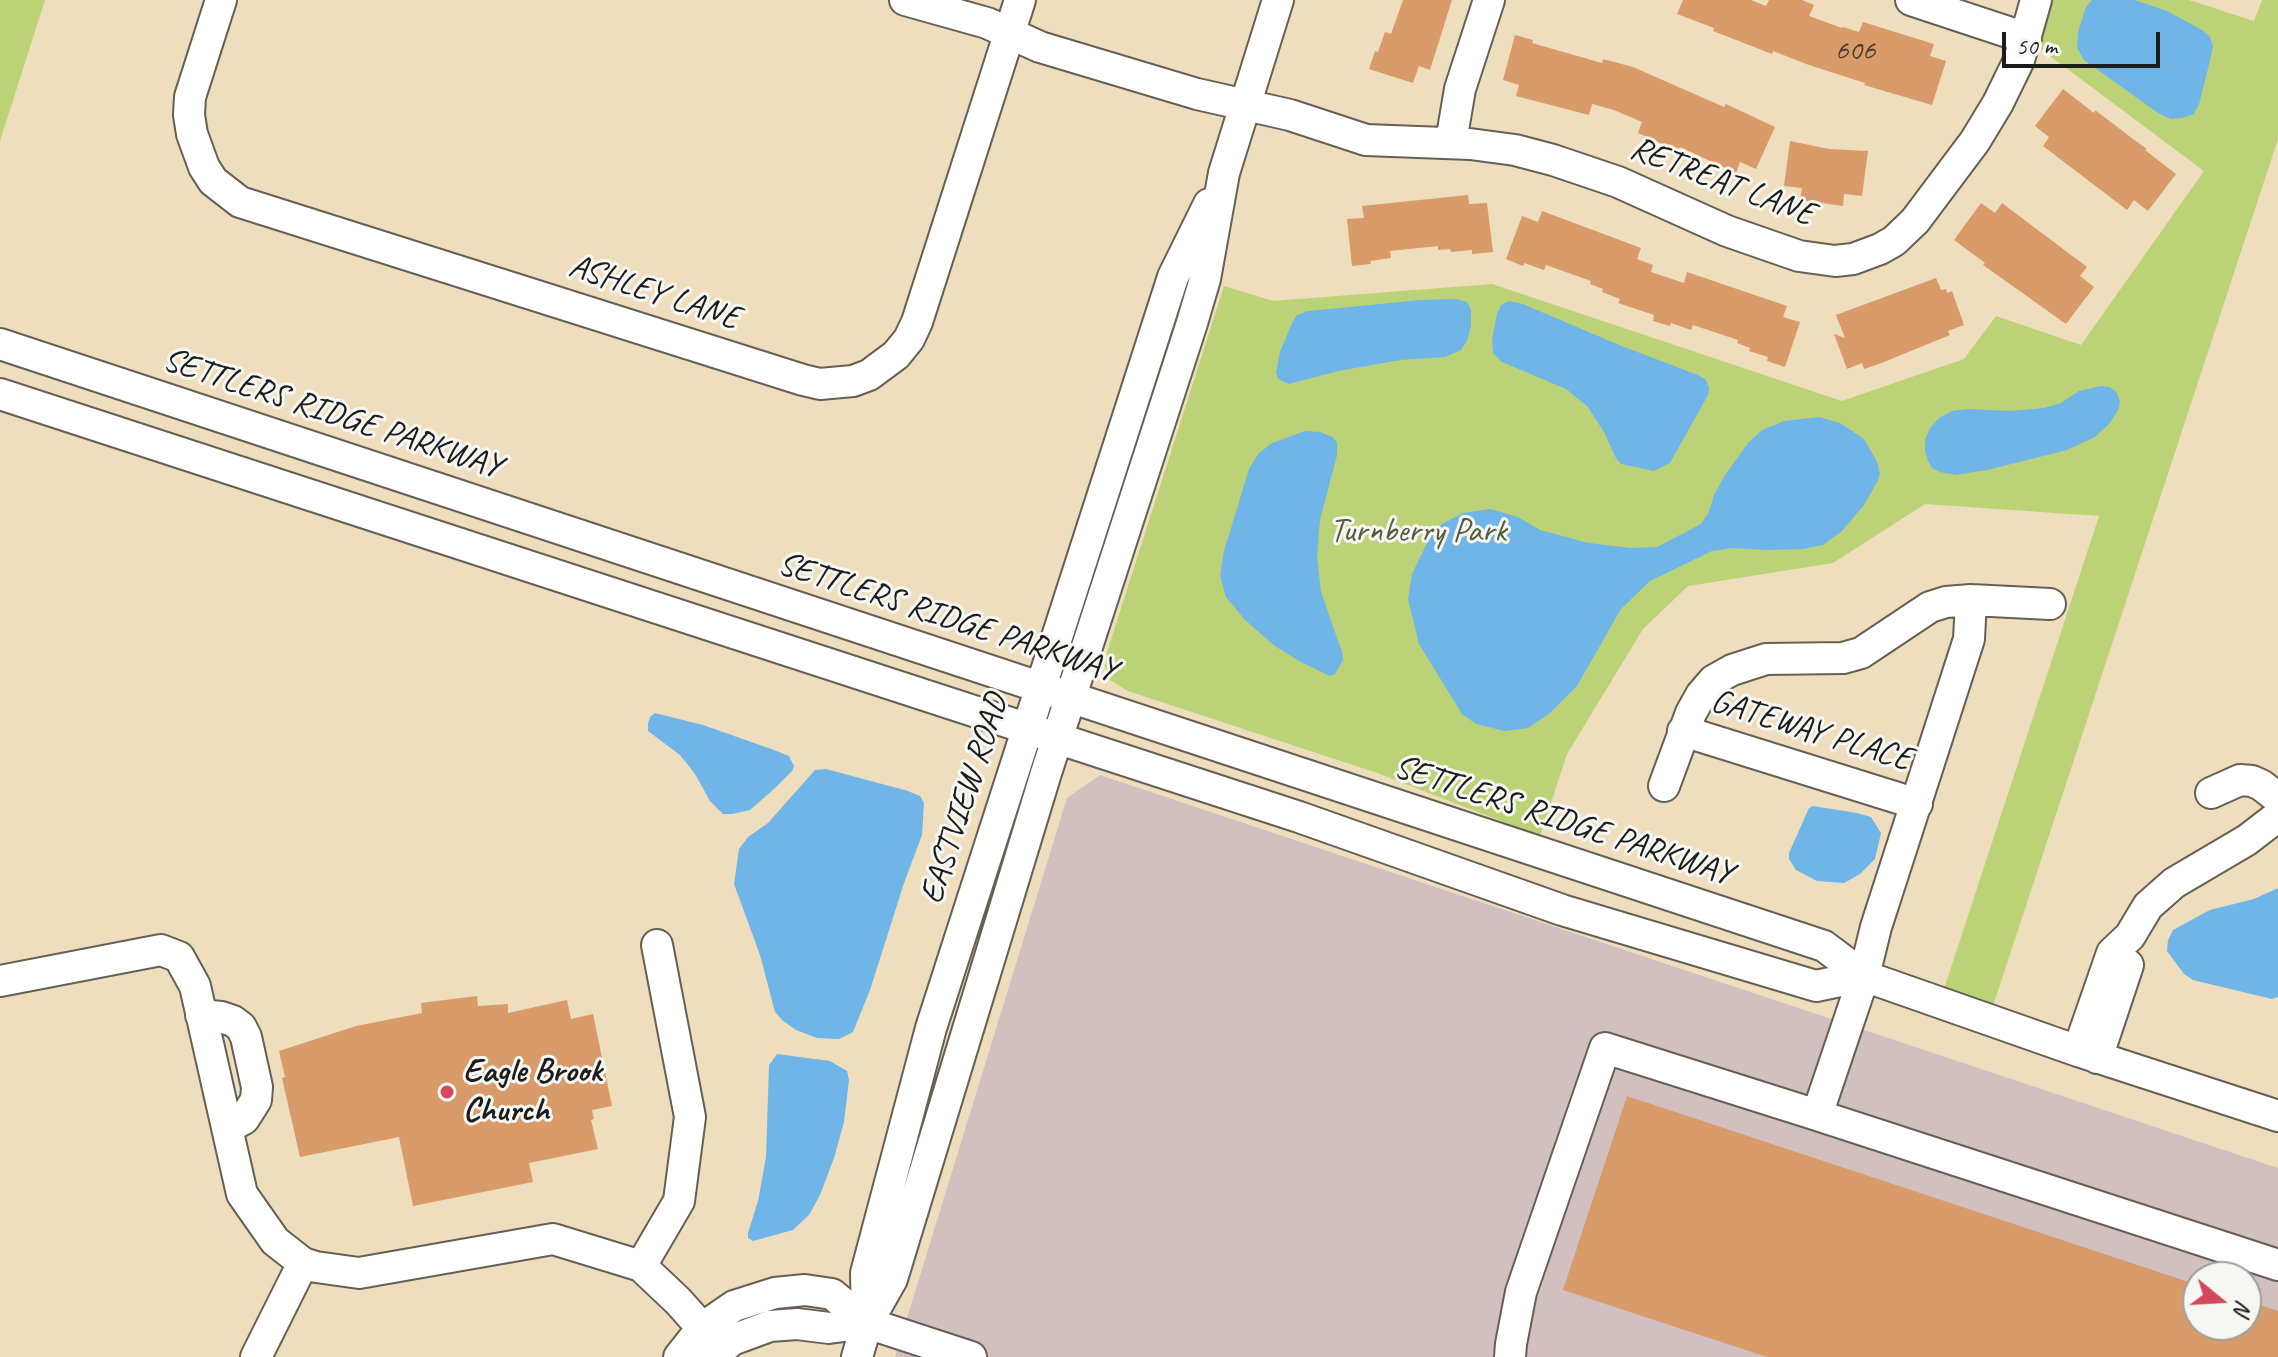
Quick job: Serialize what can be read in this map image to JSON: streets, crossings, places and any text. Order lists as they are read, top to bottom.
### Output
{
  "streets": {
    "street": [
      "RETREAT LANE",
      "ASHLEY LANE",
      "SETTLERS RIDGE PARKWAY",
      "GATEWAY PLACE",
      "EASTVIEW ROAD"
    ]
  },
  "crossings": [
    ["RETREAT LANE", "ASHLEY LANE"],
    ["RETREAT LANE", "EASTVIEW ROAD"],
    ["SETTLERS RIDGE PARKWAY", "GATEWAY PLACE"],
    ["SETTLERS RIDGE PARKWAY", "EASTVIEW ROAD"]
  ],
  "parks": ["Turnberry Park"],
  "places": ["Eagle Brook Church"],
  "house_numbers": ["606"],
  "scale_bar": "50 m",
  "north": "right"
}
